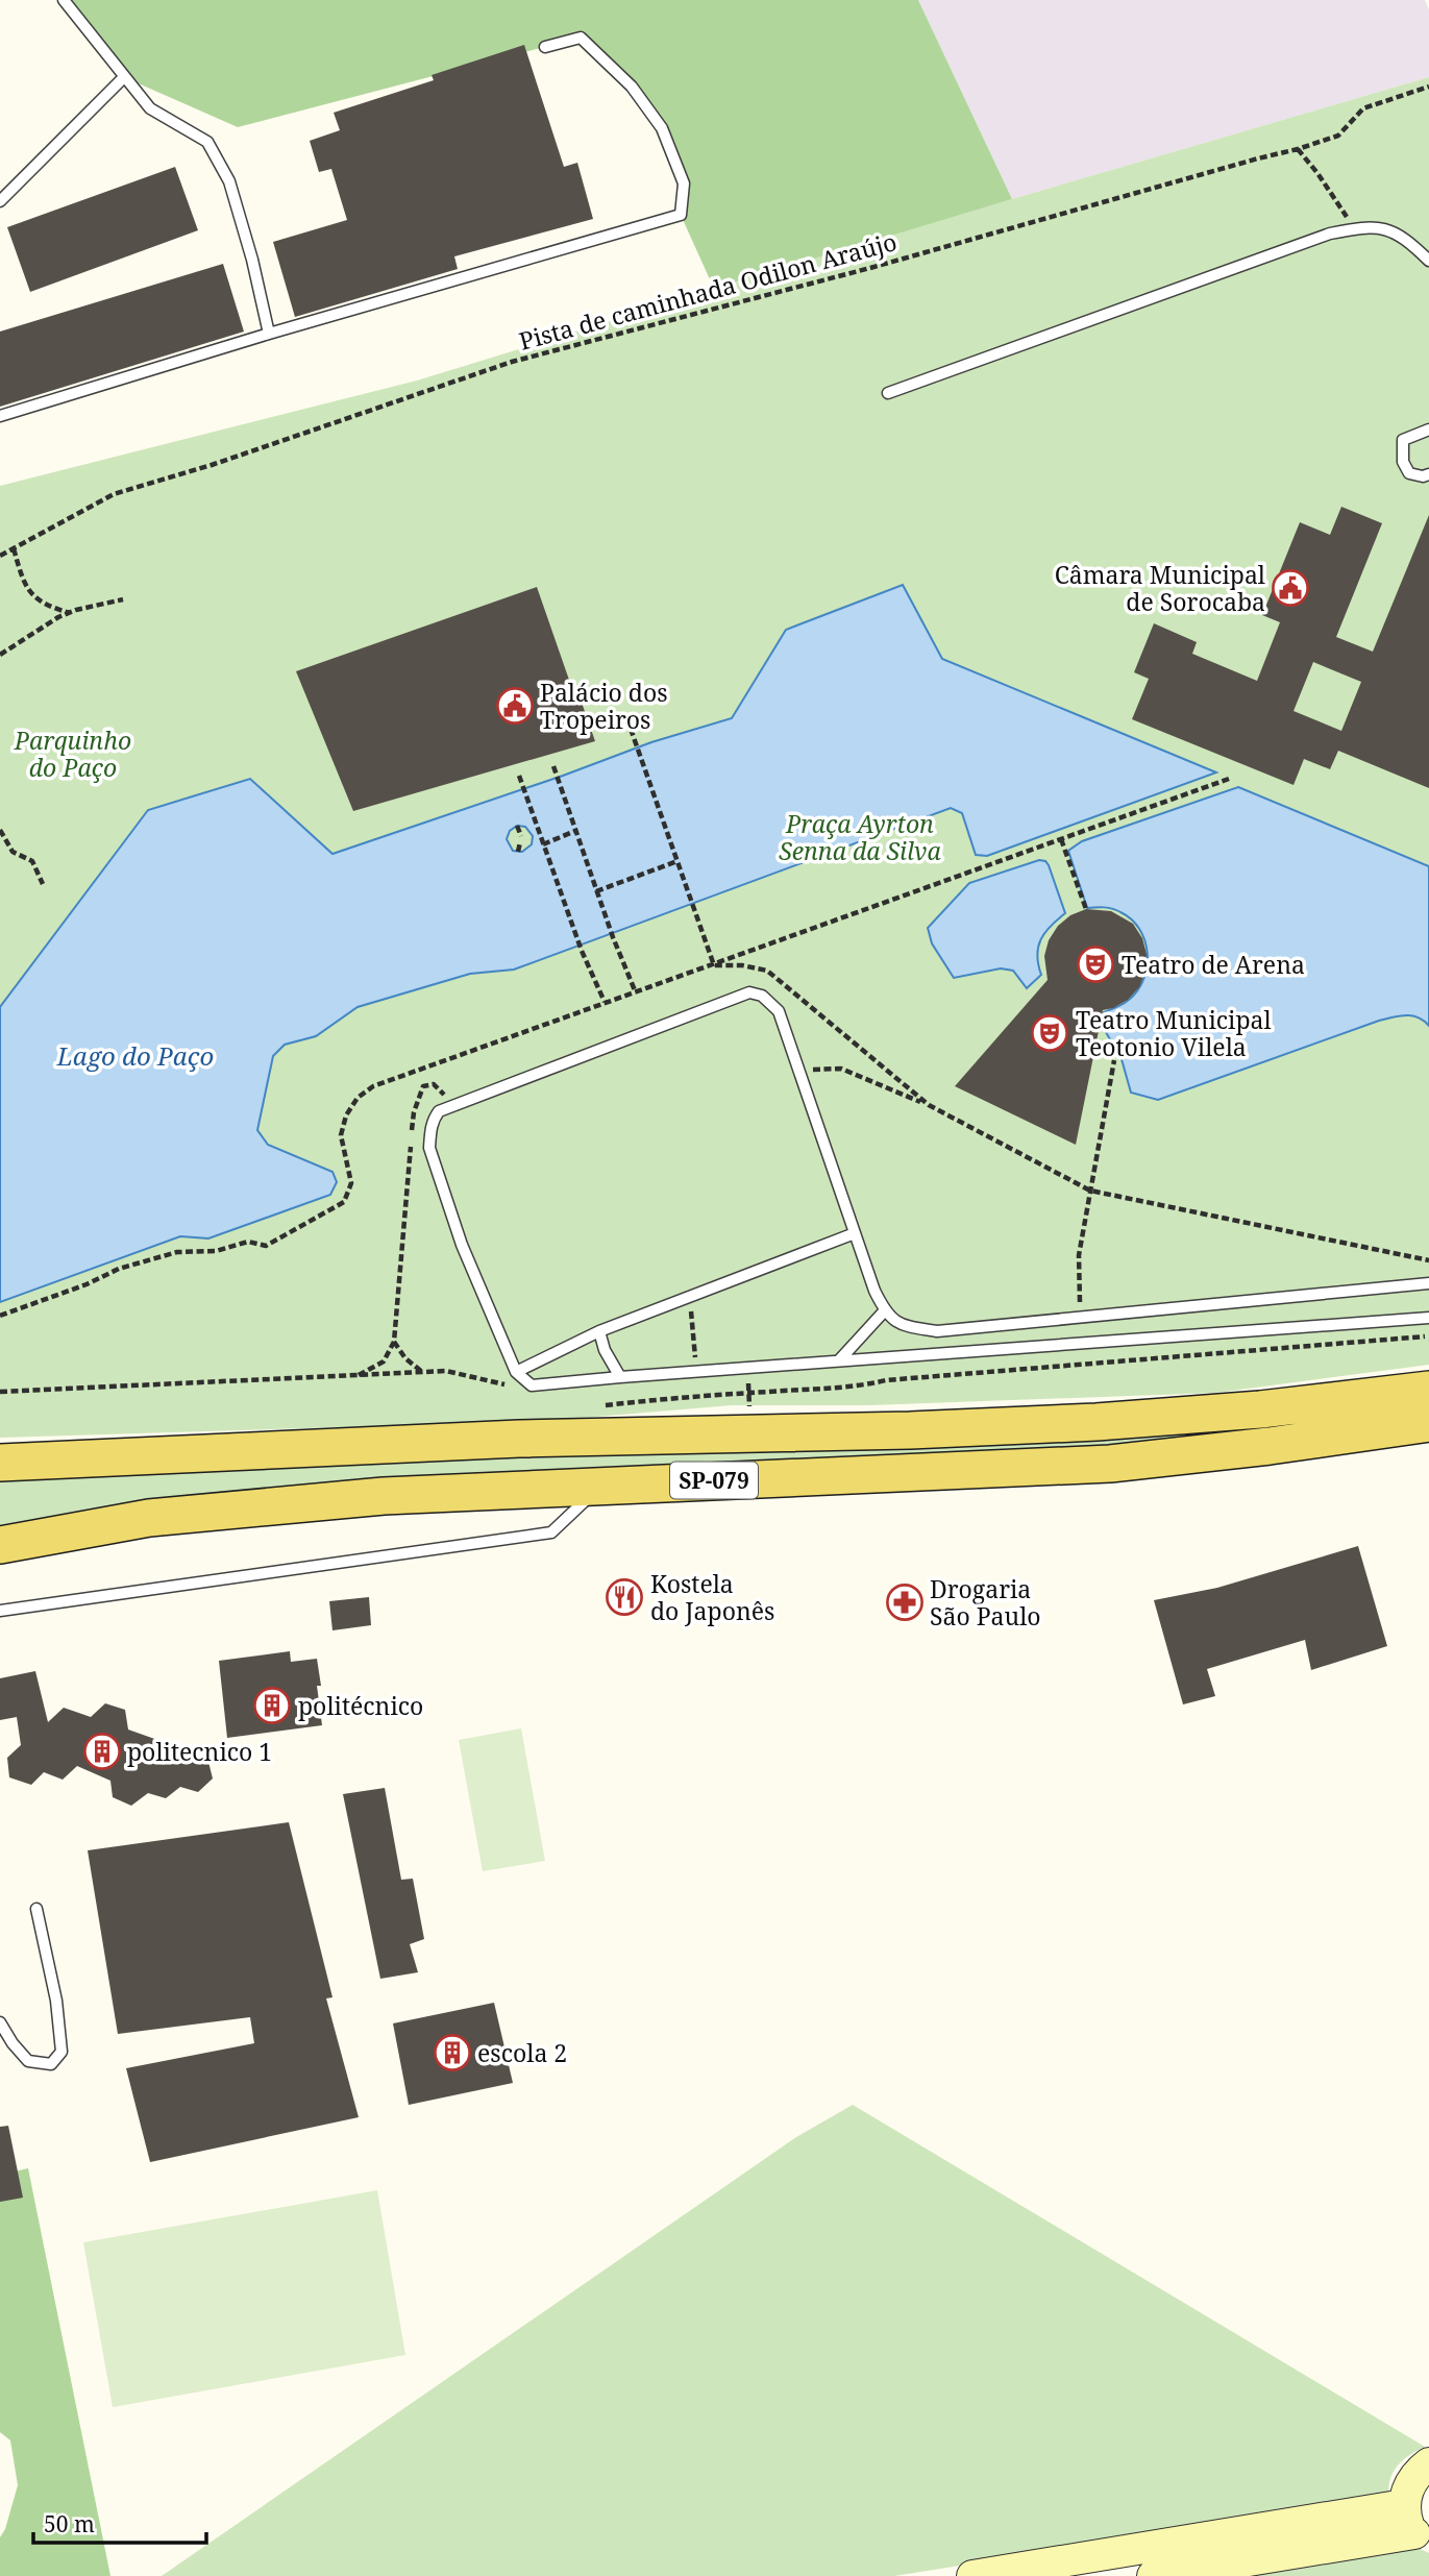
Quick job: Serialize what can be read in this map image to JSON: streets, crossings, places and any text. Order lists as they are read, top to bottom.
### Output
{
  "streets": {
    "main road": ["SP-079"],
    "path": ["Pista de caminhada Odilon Araújo"]
  },
  "water": ["Lago do Paço"],
  "parks": ["Parquinho do Paço", "Praça Ayrton Senna da Silva"],
  "places": {
    "public building": ["Câmara Municipal de Sorocaba", "Palácio dos Tropeiros"],
    "theatre": ["Teatro de Arena", "Teatro Municipal Teotonio Vilela"],
    "restaurant": ["Kostela do Japonês"],
    "pharmacy": ["Drogaria São Paulo"],
    "building": ["politécnico", "politecnico 1", "escola 2"]
  },
  "scale_bar": "50 m"
}
